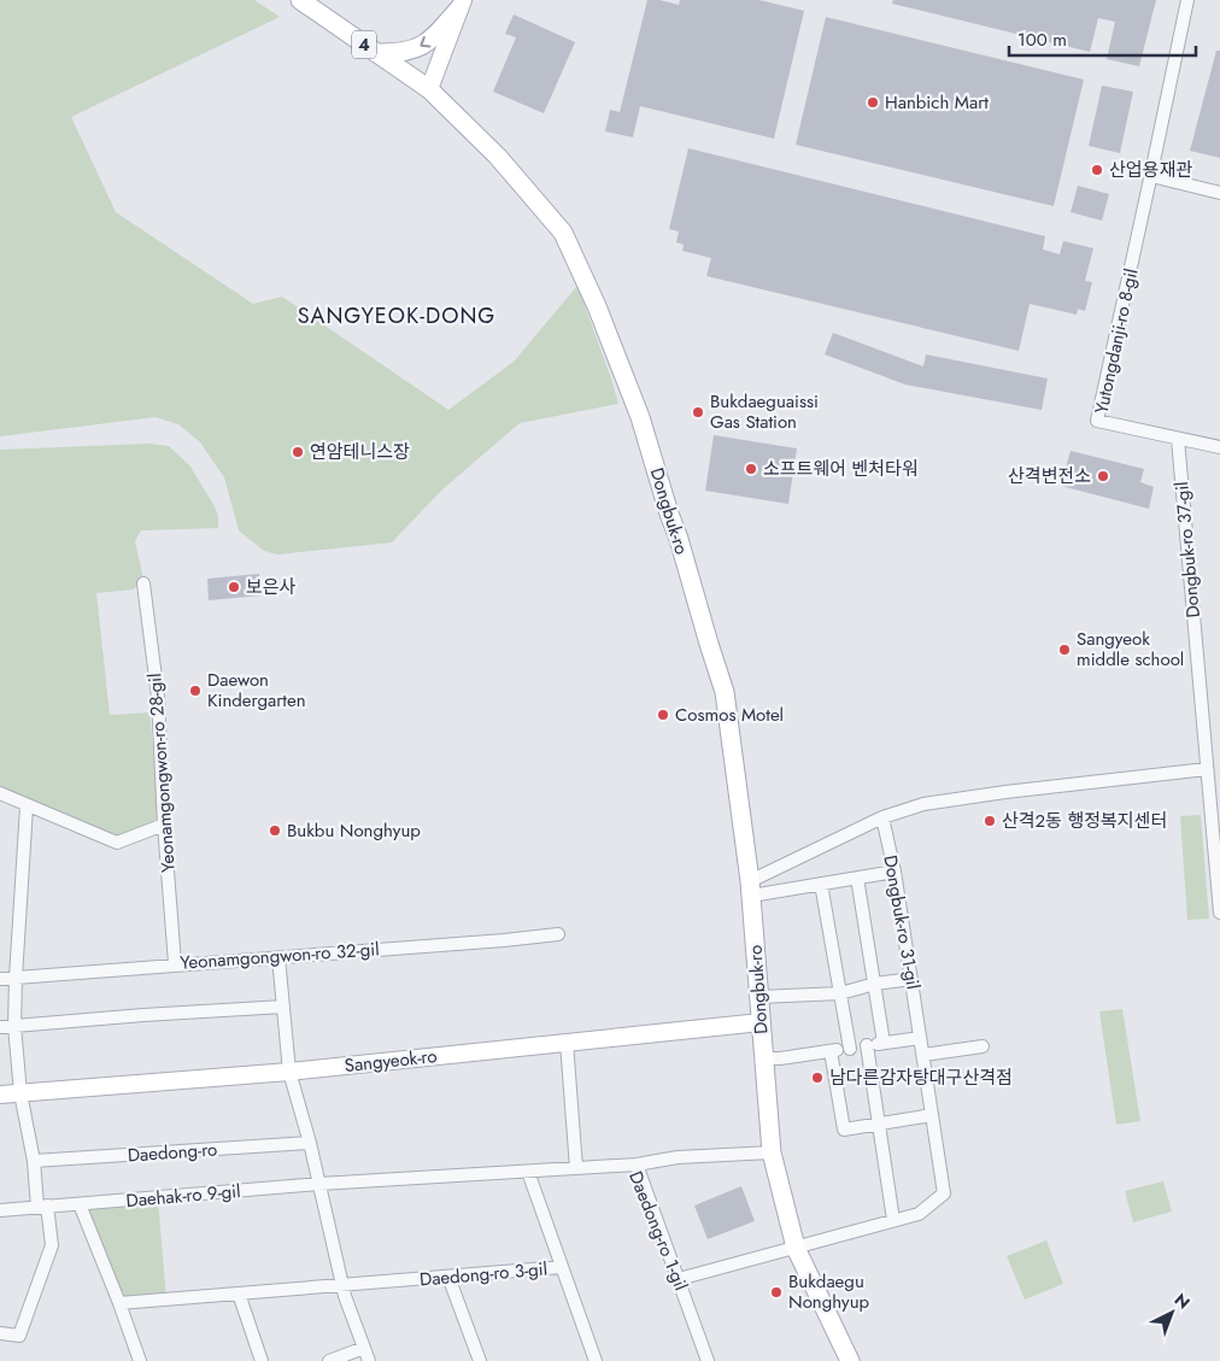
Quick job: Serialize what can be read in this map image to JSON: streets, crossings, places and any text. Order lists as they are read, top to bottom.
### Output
{
  "streets": {
    "main road": ["4", "Dongbuk-ro"],
    "street": [
      "Yutongdanji-ro 8-gil",
      "Dongbuk-ro 37-gil",
      "Yeonamgongwon-ro 28-gil",
      "Dongbuk-ro 31-gil",
      "Yeonamgongwon-ro 32-gil",
      "Sangyeok-ro",
      "Daedong-ro",
      "Daehak-ro 9-gil",
      "Daedong-ro 1-gil",
      "Daedong-ro 3-gil"
    ]
  },
  "crossings": [
    ["Yutongdanji-ro 8-gil", "Dongbuk-ro 37-gil"],
    ["Dongbuk-ro", "Dongbuk-ro 31-gil"],
    ["Dongbuk-ro", "Sangyeok-ro"],
    ["Yeonamgongwon-ro 28-gil", "Yeonamgongwon-ro 32-gil"],
    ["Daehak-ro 9-gil", "Daedong-ro 1-gil"]
  ],
  "districts": ["SANGYEOK-DONG"],
  "places": [
    "Hanbich Mart",
    "산업용재관",
    "Bukdaeguaissi Gas Station",
    "연암테니스장",
    "소프트웨어 벤처타워",
    "산격변전소",
    "보은사",
    "Sangyeok middle school",
    "Daewon Kindergarten",
    "Cosmos Motel",
    "산격2동 행정복지센터",
    "Bukbu Nonghyup",
    "남다른감자탕대구산격점",
    "Bukdaegu Nonghyup"
  ],
  "scale_bar": "100 m",
  "north": "top right"
}
